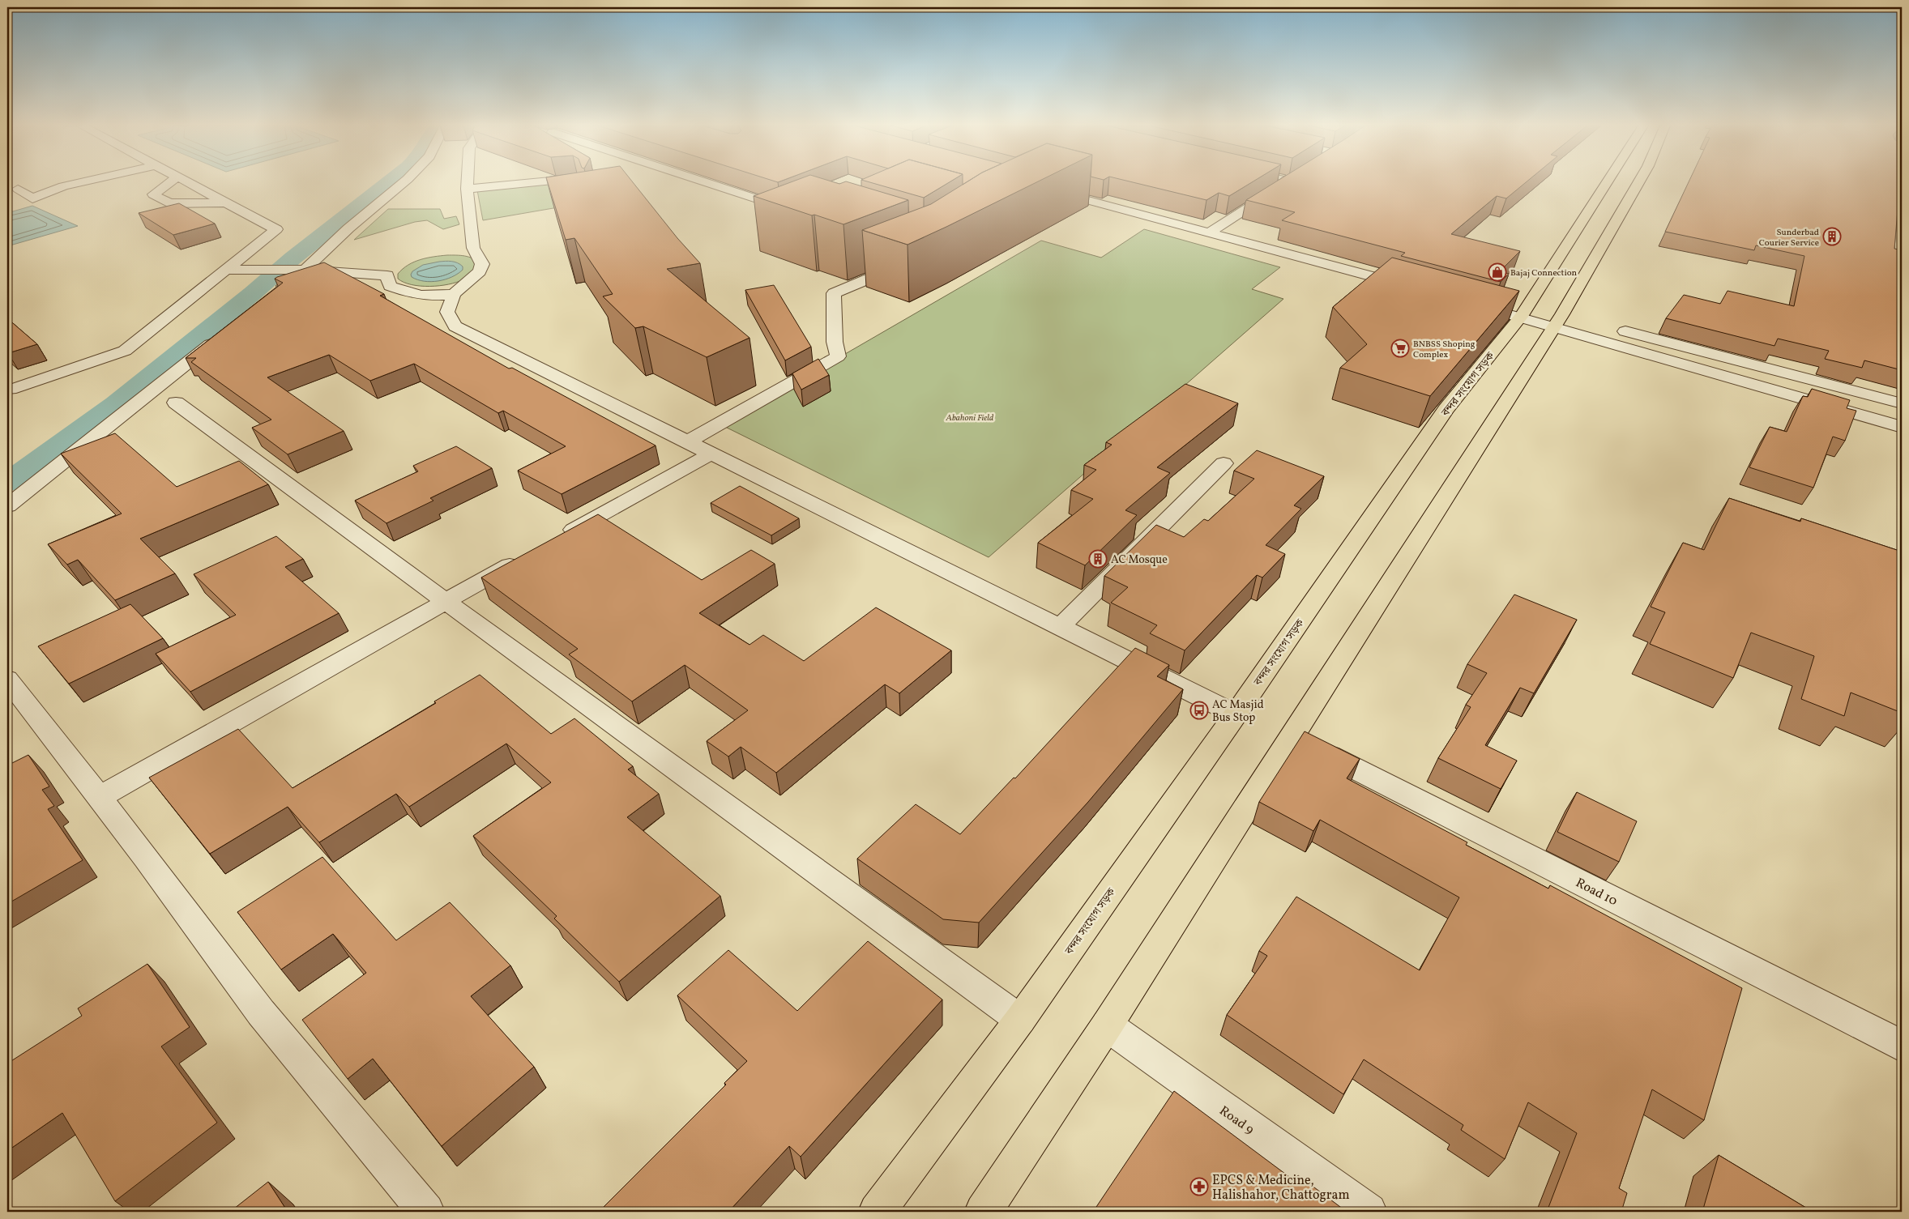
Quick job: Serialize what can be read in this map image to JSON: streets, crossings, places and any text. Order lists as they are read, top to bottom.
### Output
{
  "streets": {
    "highway": ["বন্দর সংযোগ সড়ক"],
    "street": ["Road 10", "Road 9"]
  },
  "parks": ["Abahoni Field"],
  "places": {
    "building": ["Sunderbad Courier Service", "AC Mosque"],
    "shop": ["Bajaj Connection"],
    "supermarket": ["BNBSS Shoping Complex"],
    "bus stop": ["AC Masjid Bus Stop"],
    "pharmacy": ["EPCS & Medicine, Halishahor, Chattogram"]
  }
}
